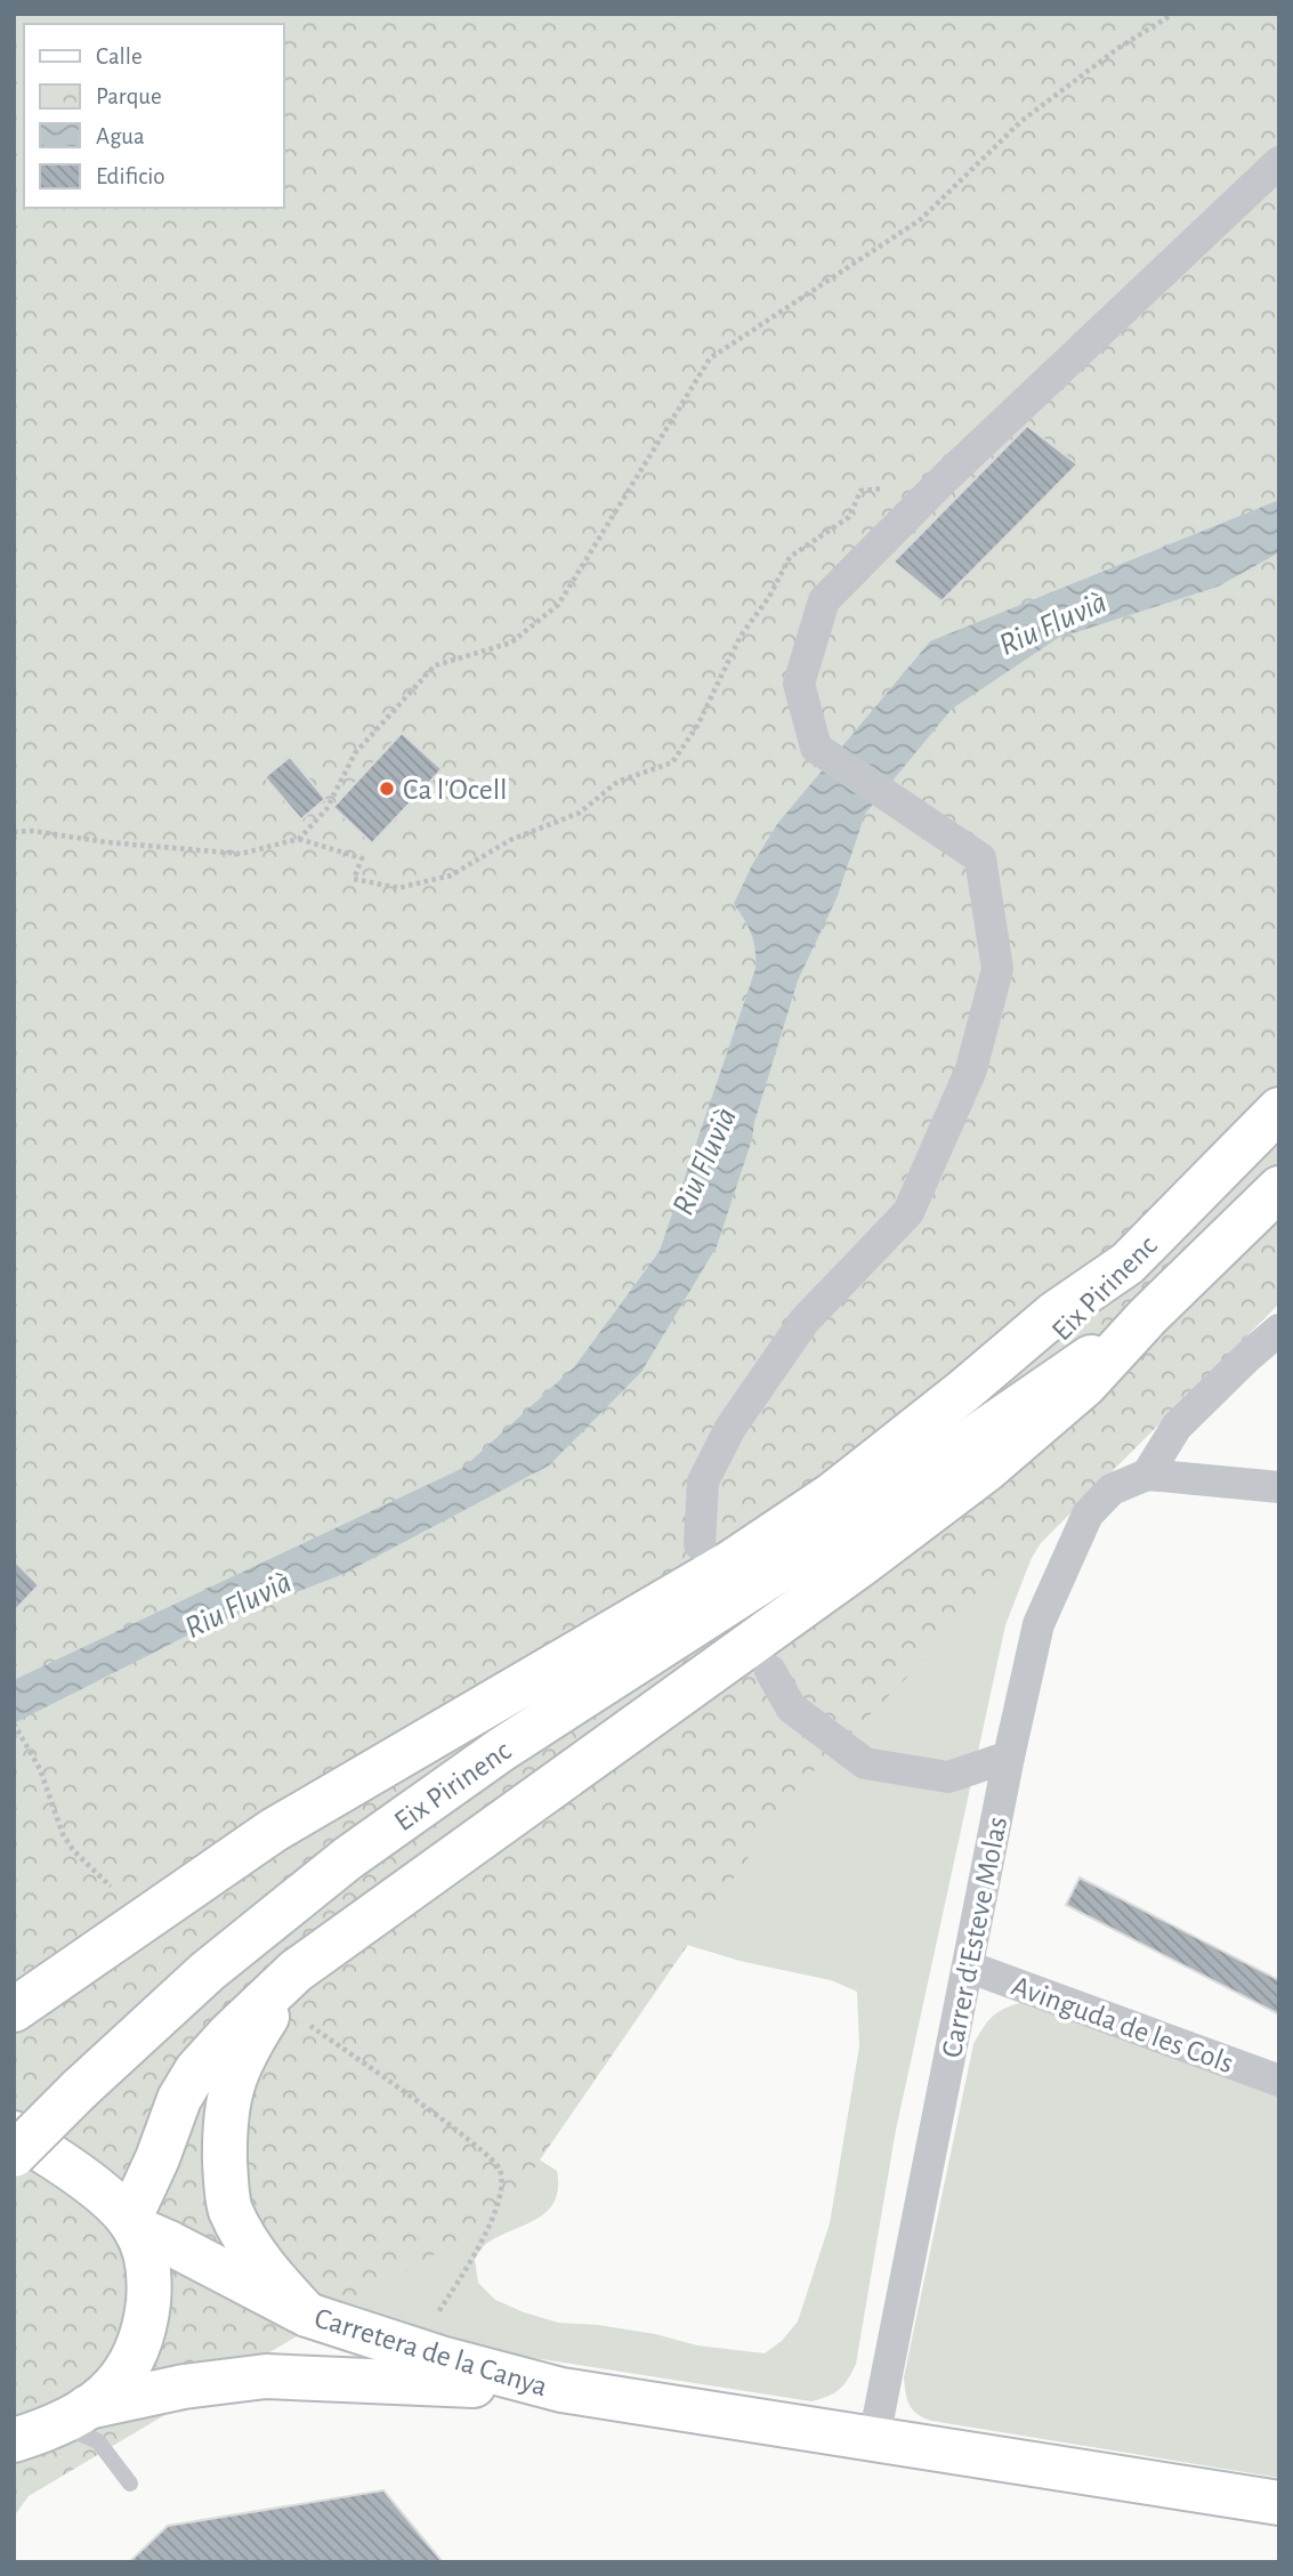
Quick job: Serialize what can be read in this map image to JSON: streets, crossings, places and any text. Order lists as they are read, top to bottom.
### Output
{
  "streets": {
    "main road": ["Eix Pirinenc", "Carretera de la Canya"],
    "street": ["Carrer d'Esteve Molas", "Avinguda de les Cols"]
  },
  "crossings": [
    ["Carrer d'Esteve Molas", "Avinguda de les Cols"]
  ],
  "water": ["Riu Fluvià"],
  "places": ["Ca l'Ocell"],
  "legend": [
    "Calle",
    "Parque",
    "Agua",
    "Edificio"
  ]
}
